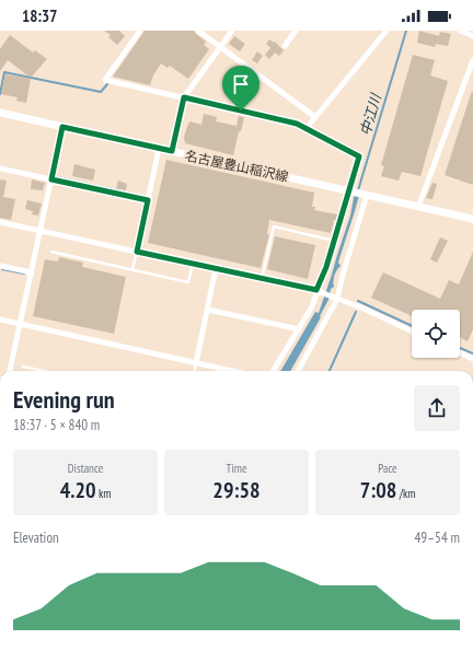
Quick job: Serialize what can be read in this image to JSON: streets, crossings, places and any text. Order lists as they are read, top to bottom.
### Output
{
  "streets": {
    "main road": ["名古屋豊山稲沢線"]
  },
  "water": ["中江川"],
  "page": {
    "status": "18:37",
    "heading": ["Evening run", "18:37 · 5 × 840 m"],
    "stats": [
      ["Distance", "4.20 km"],
      ["Time", "29:58"],
      ["Pace", "7:08 /km"]
    ],
    "chart": ["Elevation", "49–54 m"]
  }
}
